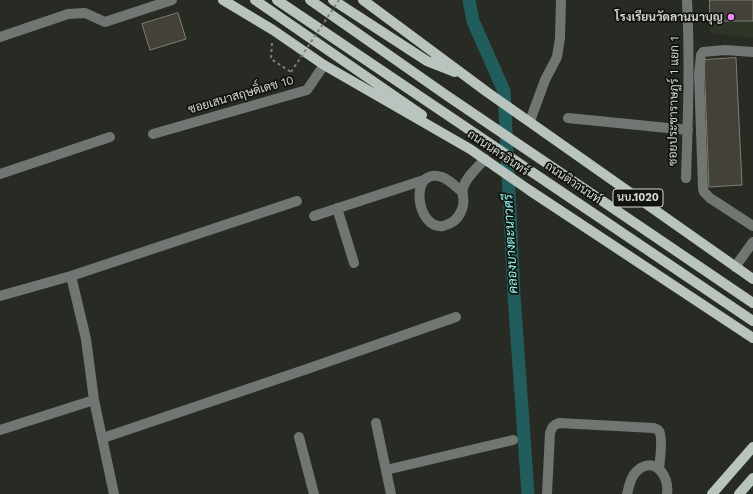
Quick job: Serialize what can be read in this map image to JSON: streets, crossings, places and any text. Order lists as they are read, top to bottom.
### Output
{
  "streets": {
    "main road": ["ถนนนครอินทร์", "ถนนติวานนท์", "นบ.1020"],
    "street": ["ซอยเสนาสฤษดิ์เดช 10", "ซอยประชาราษฎร์ 1 แยก 1"]
  },
  "crossings": [
    ["ซอยเสนาสฤษดิ์เดช 10", "ถนนนครอินทร์"]
  ],
  "water": ["คลองบางตะนาวศรี"],
  "places": ["โรงเรียนวัดลานนาบุญ"]
}
